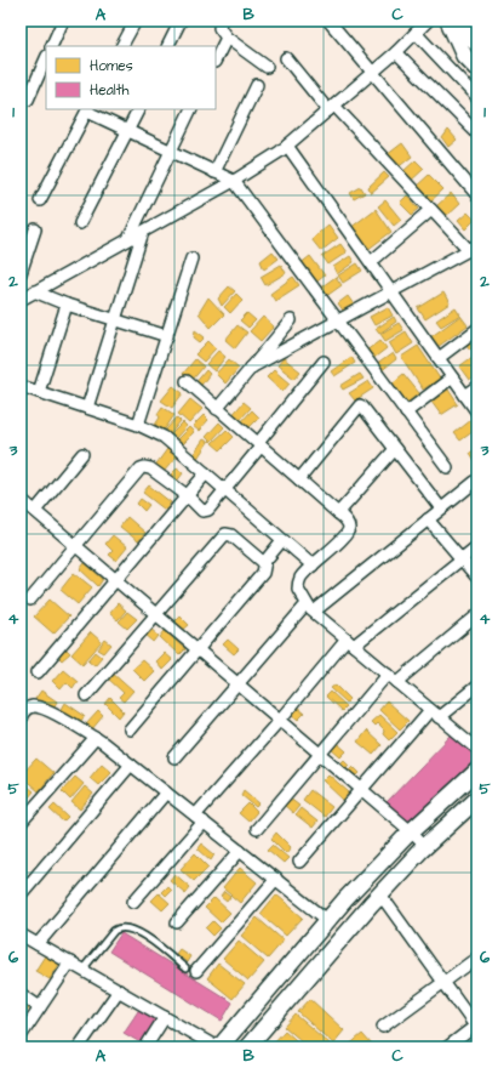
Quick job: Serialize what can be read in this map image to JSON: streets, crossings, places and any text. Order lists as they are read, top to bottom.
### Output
{
  "legend": ["Homes", "Health"],
  "grid": {
    "columns": ["A", "B", "C"],
    "rows": [
      "1",
      "2",
      "3",
      "4",
      "5",
      "6"
    ]
  }
}
